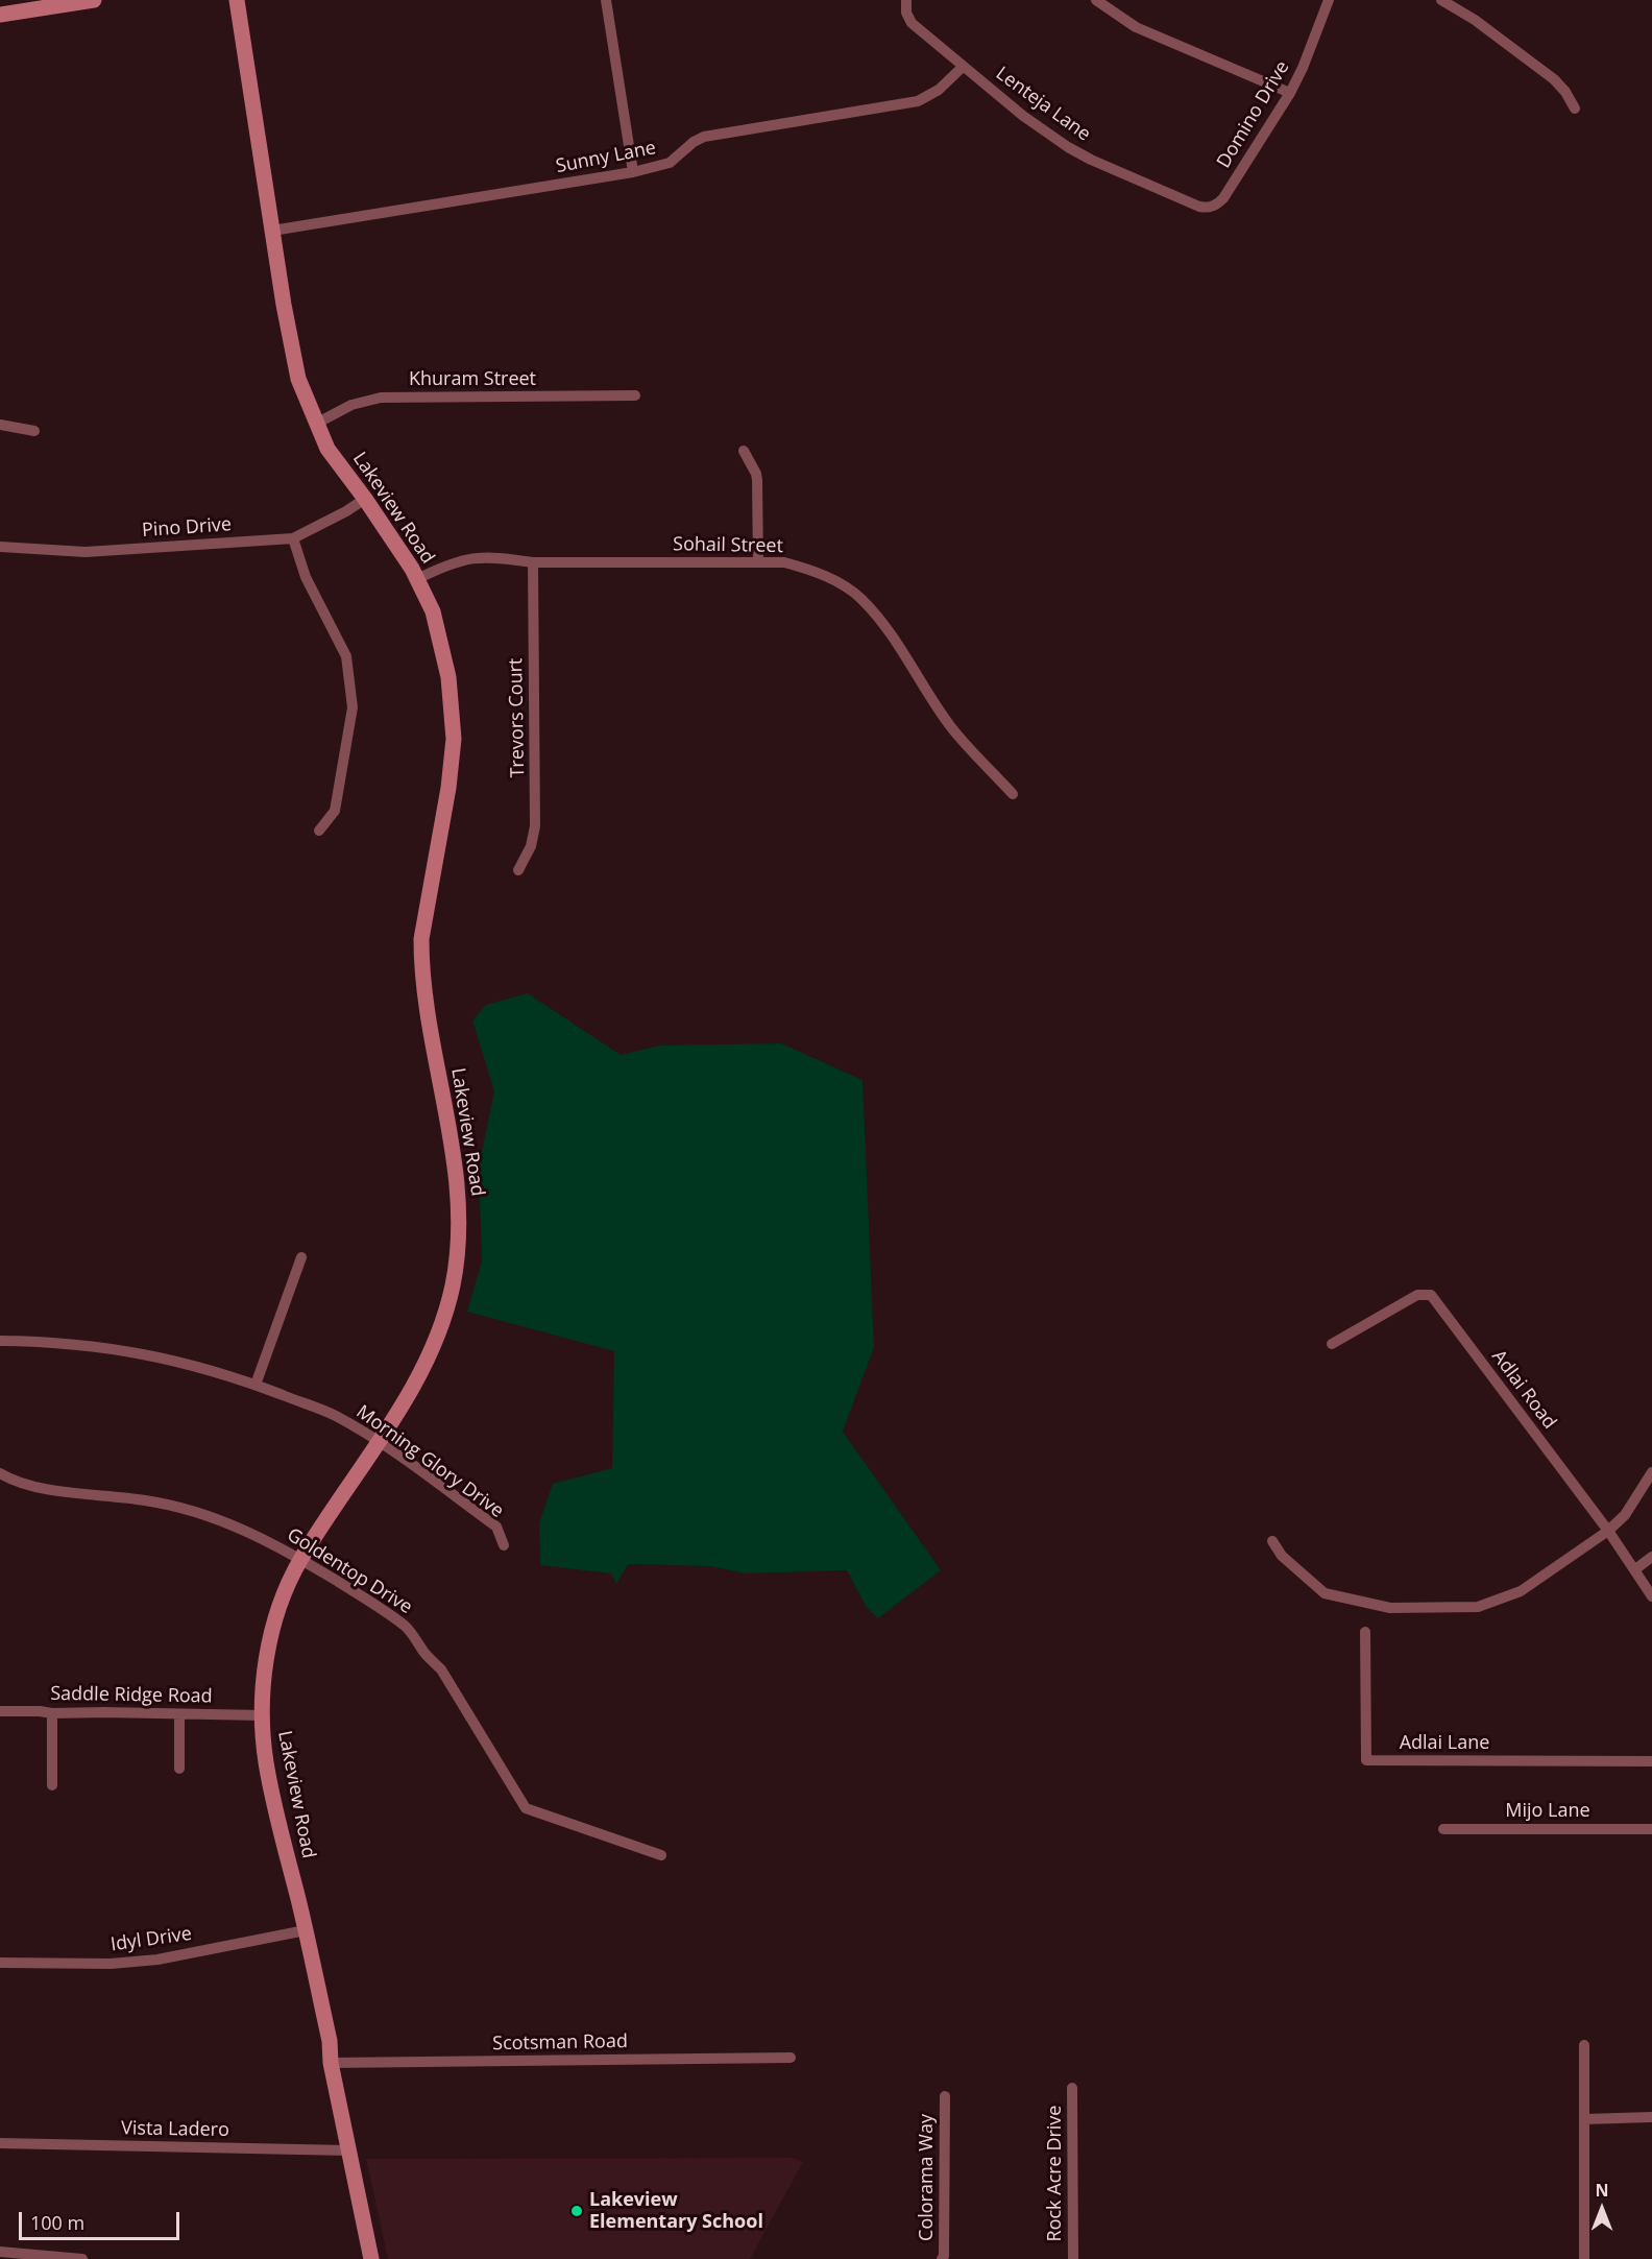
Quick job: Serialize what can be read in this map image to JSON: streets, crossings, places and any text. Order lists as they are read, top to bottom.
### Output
{
  "streets": {
    "street": [
      "Lenteja Lane",
      "Domino Drive",
      "Sunny Lane",
      "Khuram Street",
      "Lakeview Road",
      "Pino Drive",
      "Sohail Street",
      "Trevors Court",
      "Adlai Road",
      "Morning Glory Drive",
      "Goldentop Drive",
      "Saddle Ridge Road",
      "Adlai Lane",
      "Mijo Lane",
      "Idyl Drive",
      "Scotsman Road",
      "Vista Ladero",
      "Rock Acre Drive",
      "Colorama Way"
    ]
  },
  "crossings": [
    ["Lenteja Lane", "Domino Drive"],
    ["Lenteja Lane", "Sunny Lane"],
    ["Sunny Lane", "Lakeview Road"],
    ["Khuram Street", "Lakeview Road"],
    ["Lakeview Road", "Pino Drive"],
    ["Lakeview Road", "Sohail Street"],
    ["Lakeview Road", "Morning Glory Drive"],
    ["Lakeview Road", "Goldentop Drive"],
    ["Lakeview Road", "Saddle Ridge Road"],
    ["Lakeview Road", "Idyl Drive"],
    ["Lakeview Road", "Scotsman Road"],
    ["Lakeview Road", "Vista Ladero"],
    ["Sohail Street", "Trevors Court"]
  ],
  "places": ["Lakeview Elementary School"],
  "scale_bar": "100 m",
  "north": "top"
}
